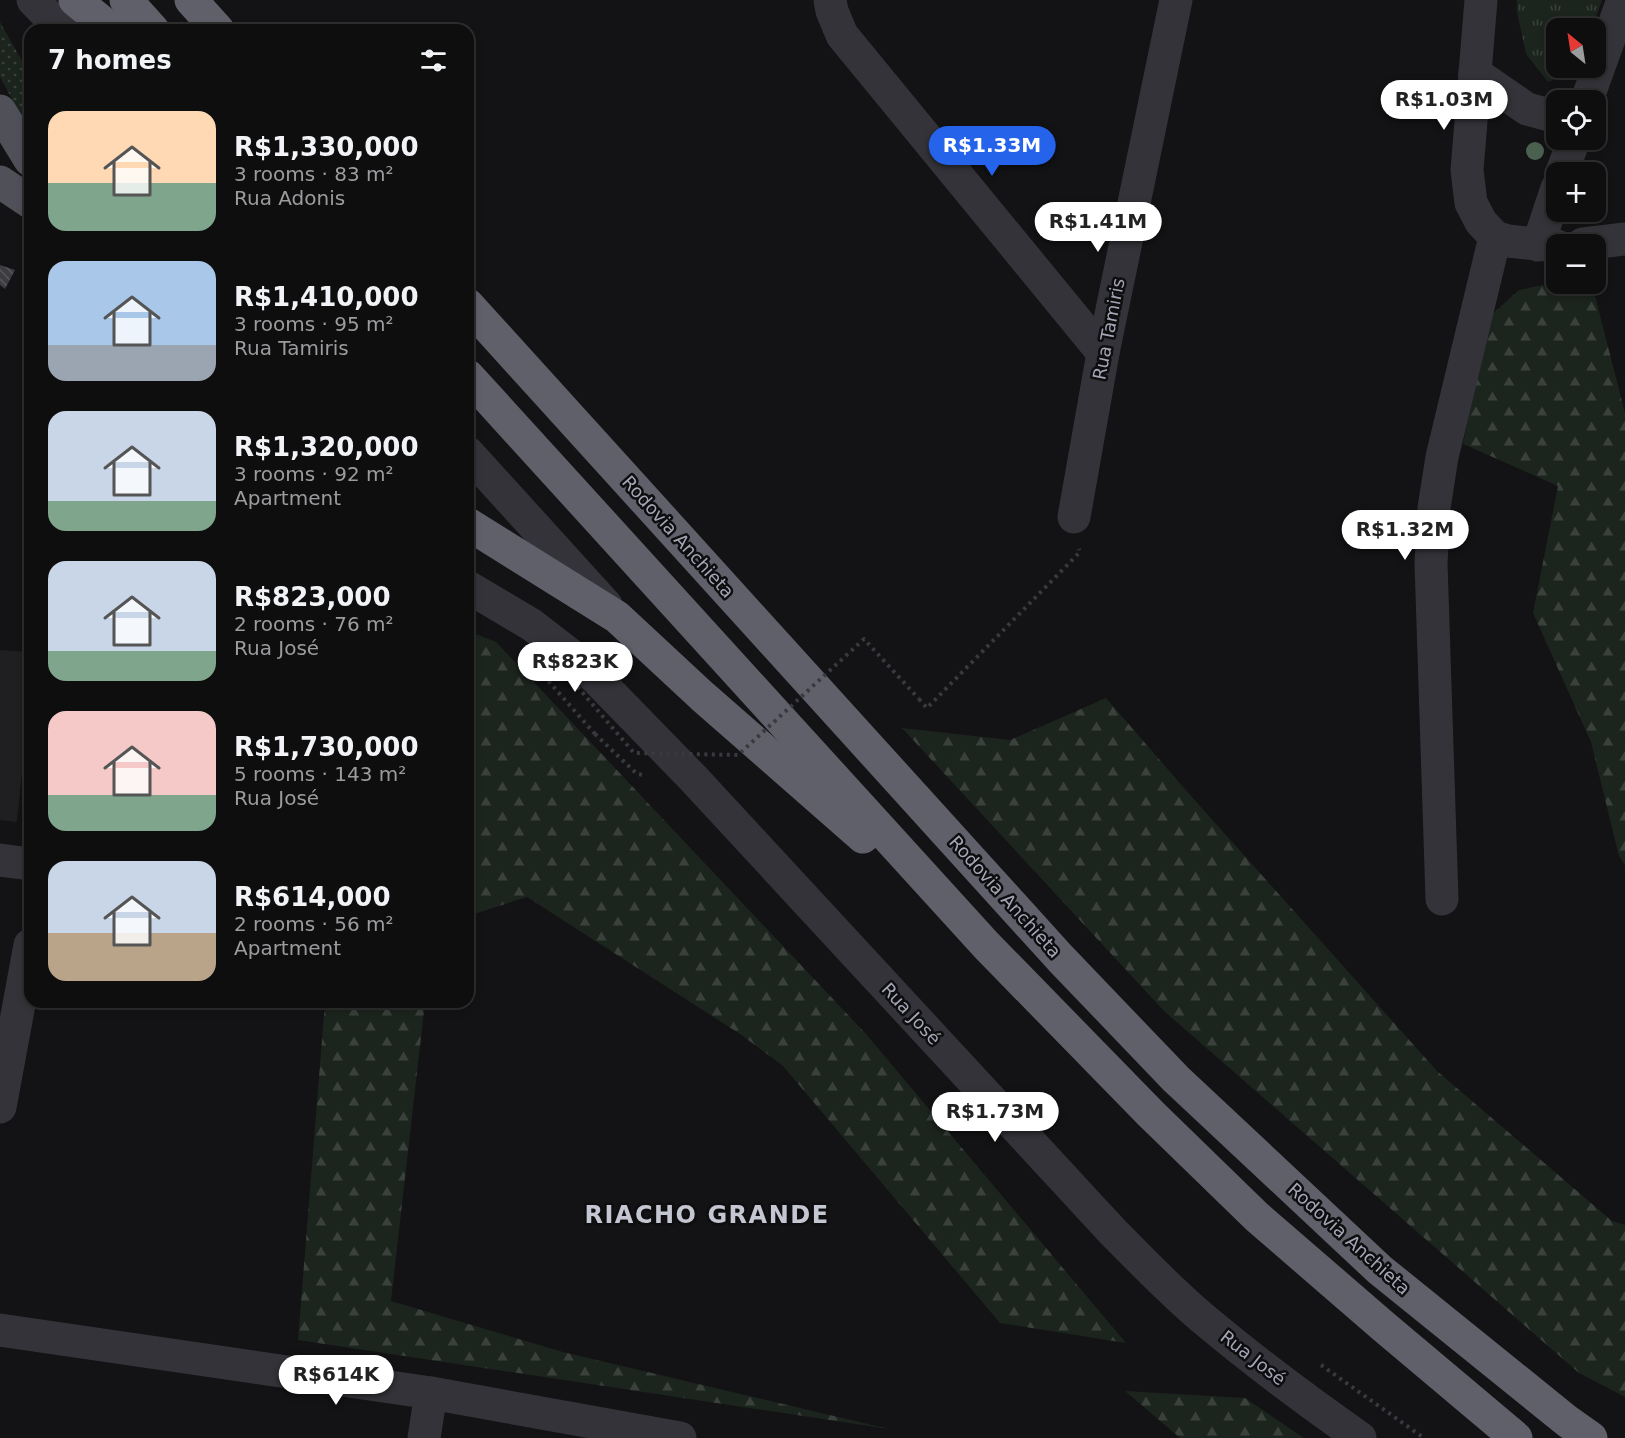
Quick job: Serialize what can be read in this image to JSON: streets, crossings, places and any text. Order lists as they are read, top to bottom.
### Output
{
  "streets": {
    "highway": ["Rodovia Anchieta"],
    "street": ["Rua Tamiris", "Rua José"]
  },
  "districts": ["RIACHO GRANDE"],
  "north": "top left",
  "page": {
    "map_buttons": ["+", "−"],
    "heading": "7 homes",
    "price": [
      "R$1.03M",
      "R$1.33M",
      "R$1.41M",
      "R$1.32M",
      "R$823K",
      "R$1.73M",
      "R$614K"
    ],
    "list": [
      {
        "name": "R$1,330,000",
        "note": "3 rooms · 83 m² · Rua Adonis"
      },
      {
        "name": "R$1,410,000",
        "note": "3 rooms · 95 m² · Rua Tamiris"
      },
      {
        "name": "R$1,320,000",
        "note": "3 rooms · 92 m² · Apartment"
      },
      {
        "name": "R$823,000",
        "note": "2 rooms · 76 m² · Rua José"
      },
      {
        "name": "R$1,730,000",
        "note": "5 rooms · 143 m² · Rua José"
      },
      {
        "name": "R$614,000",
        "note": "2 rooms · 56 m² · Apartment"
      }
    ]
  }
}
